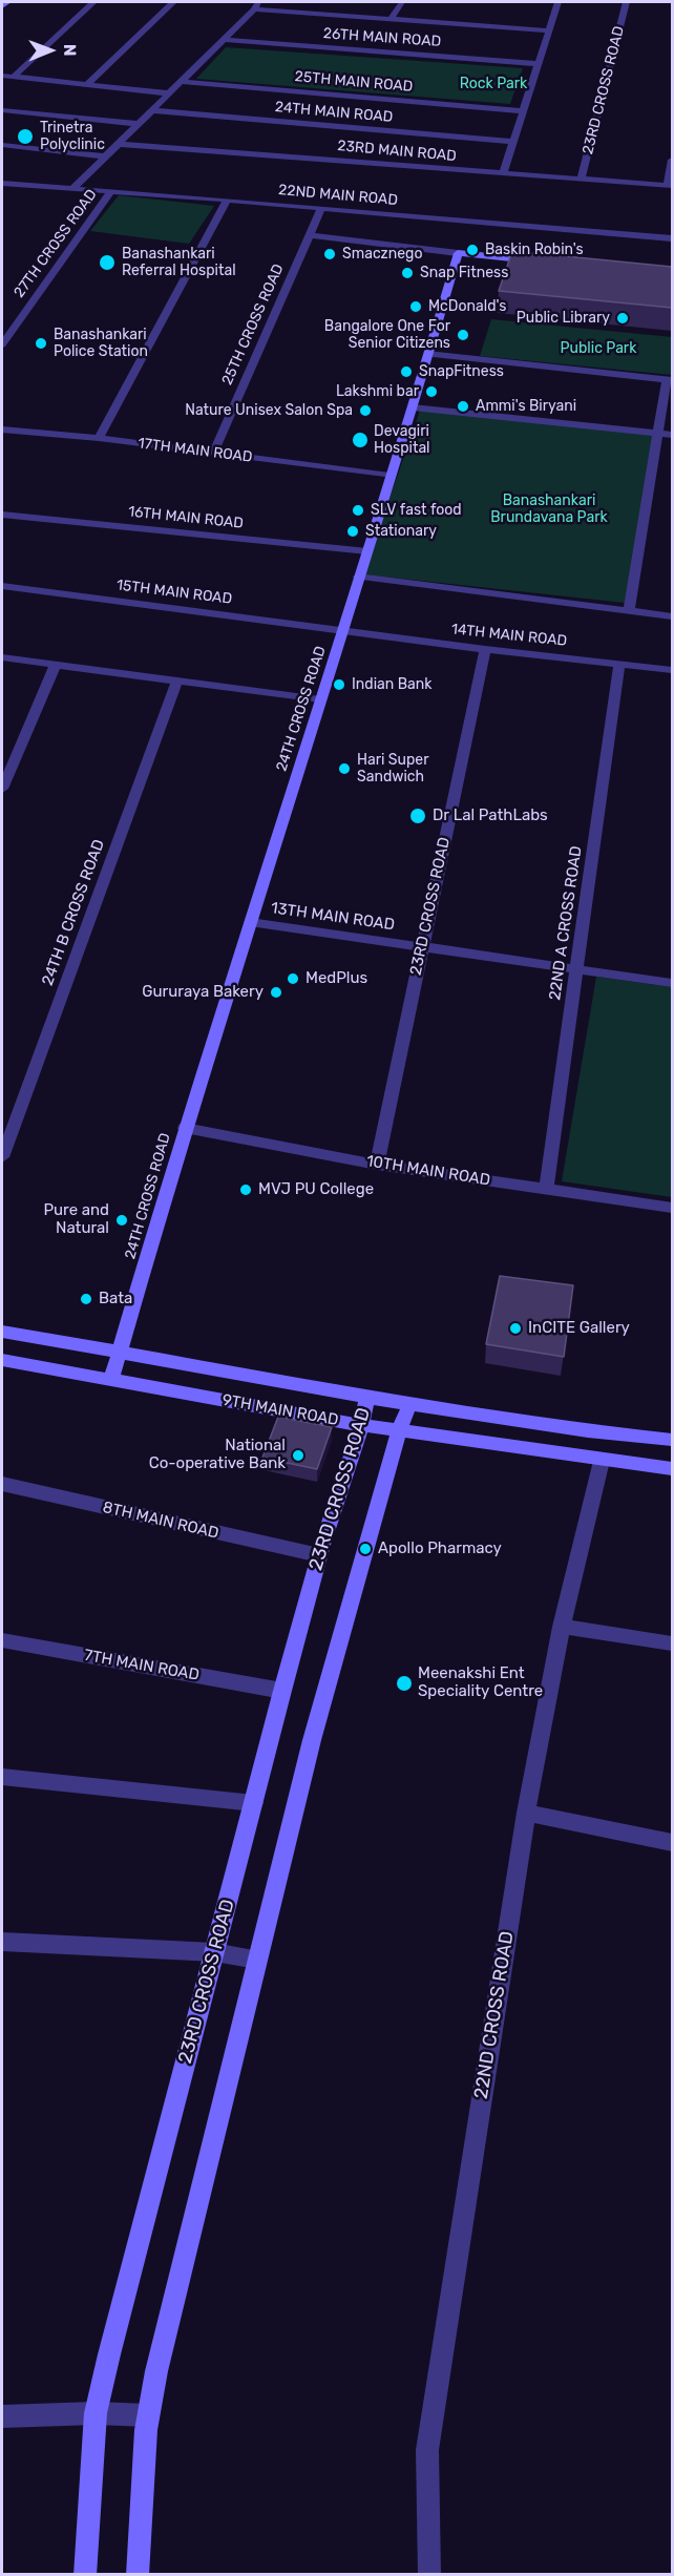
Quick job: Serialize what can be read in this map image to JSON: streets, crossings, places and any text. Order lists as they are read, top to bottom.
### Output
{
  "streets": {
    "main road": ["23RD CROSS ROAD", "24TH CROSS ROAD", "9TH MAIN ROAD"],
    "street": [
      "26TH MAIN ROAD",
      "25TH MAIN ROAD",
      "24TH MAIN ROAD",
      "23RD MAIN ROAD",
      "22ND MAIN ROAD",
      "27TH CROSS ROAD",
      "25TH CROSS ROAD",
      "17TH MAIN ROAD",
      "16TH MAIN ROAD",
      "15TH MAIN ROAD",
      "14TH MAIN ROAD",
      "24TH B CROSS ROAD",
      "13TH MAIN ROAD",
      "22ND A CROSS ROAD",
      "10TH MAIN ROAD",
      "8TH MAIN ROAD",
      "7TH MAIN ROAD",
      "22ND CROSS ROAD"
    ]
  },
  "crossings": [
    ["23RD CROSS ROAD", "23RD MAIN ROAD"],
    ["23RD CROSS ROAD", "14TH MAIN ROAD"],
    ["23RD CROSS ROAD", "13TH MAIN ROAD"],
    ["23RD CROSS ROAD", "10TH MAIN ROAD"],
    ["23RD CROSS ROAD", "9TH MAIN ROAD"],
    ["23RD CROSS ROAD", "8TH MAIN ROAD"],
    ["23RD CROSS ROAD", "7TH MAIN ROAD"],
    ["22ND MAIN ROAD", "27TH CROSS ROAD"],
    ["22ND MAIN ROAD", "25TH CROSS ROAD"],
    ["25TH CROSS ROAD", "17TH MAIN ROAD"],
    ["17TH MAIN ROAD", "24TH CROSS ROAD"],
    ["16TH MAIN ROAD", "24TH CROSS ROAD"],
    ["15TH MAIN ROAD", "14TH MAIN ROAD"],
    ["15TH MAIN ROAD", "24TH CROSS ROAD"],
    ["14TH MAIN ROAD", "24TH CROSS ROAD"],
    ["14TH MAIN ROAD", "22ND A CROSS ROAD"],
    ["24TH CROSS ROAD", "13TH MAIN ROAD"],
    ["24TH CROSS ROAD", "10TH MAIN ROAD"],
    ["24TH CROSS ROAD", "9TH MAIN ROAD"],
    ["13TH MAIN ROAD", "22ND A CROSS ROAD"],
    ["22ND A CROSS ROAD", "10TH MAIN ROAD"],
    ["9TH MAIN ROAD", "22ND CROSS ROAD"]
  ],
  "parks": ["Rock Park", "Public Park", "Banashankari Brundavana Park"],
  "places": [
    "Trinetra Polyclinic",
    "Baskin Robin's",
    "Smacznego",
    "Banashankari Referral Hospital",
    "Snap Fitness",
    "McDonald's",
    "Public Library",
    "Bangalore One For Senior Citizens",
    "Banashankari Police Station",
    "SnapFitness",
    "Lakshmi bar",
    "Ammi's Biryani",
    "Nature Unisex Salon Spa",
    "Devagiri Hospital",
    "SLV fast food",
    "Stationary",
    "Indian Bank",
    "Hari Super Sandwich",
    "Dr Lal PathLabs",
    "MedPlus",
    "Gururaya Bakery",
    "MVJ PU College",
    "Pure and Natural",
    "Bata",
    "InCITE Gallery",
    "National Co-operative Bank",
    "Apollo Pharmacy",
    "Meenakshi Ent Speciality Centre"
  ],
  "north": "right"
}
